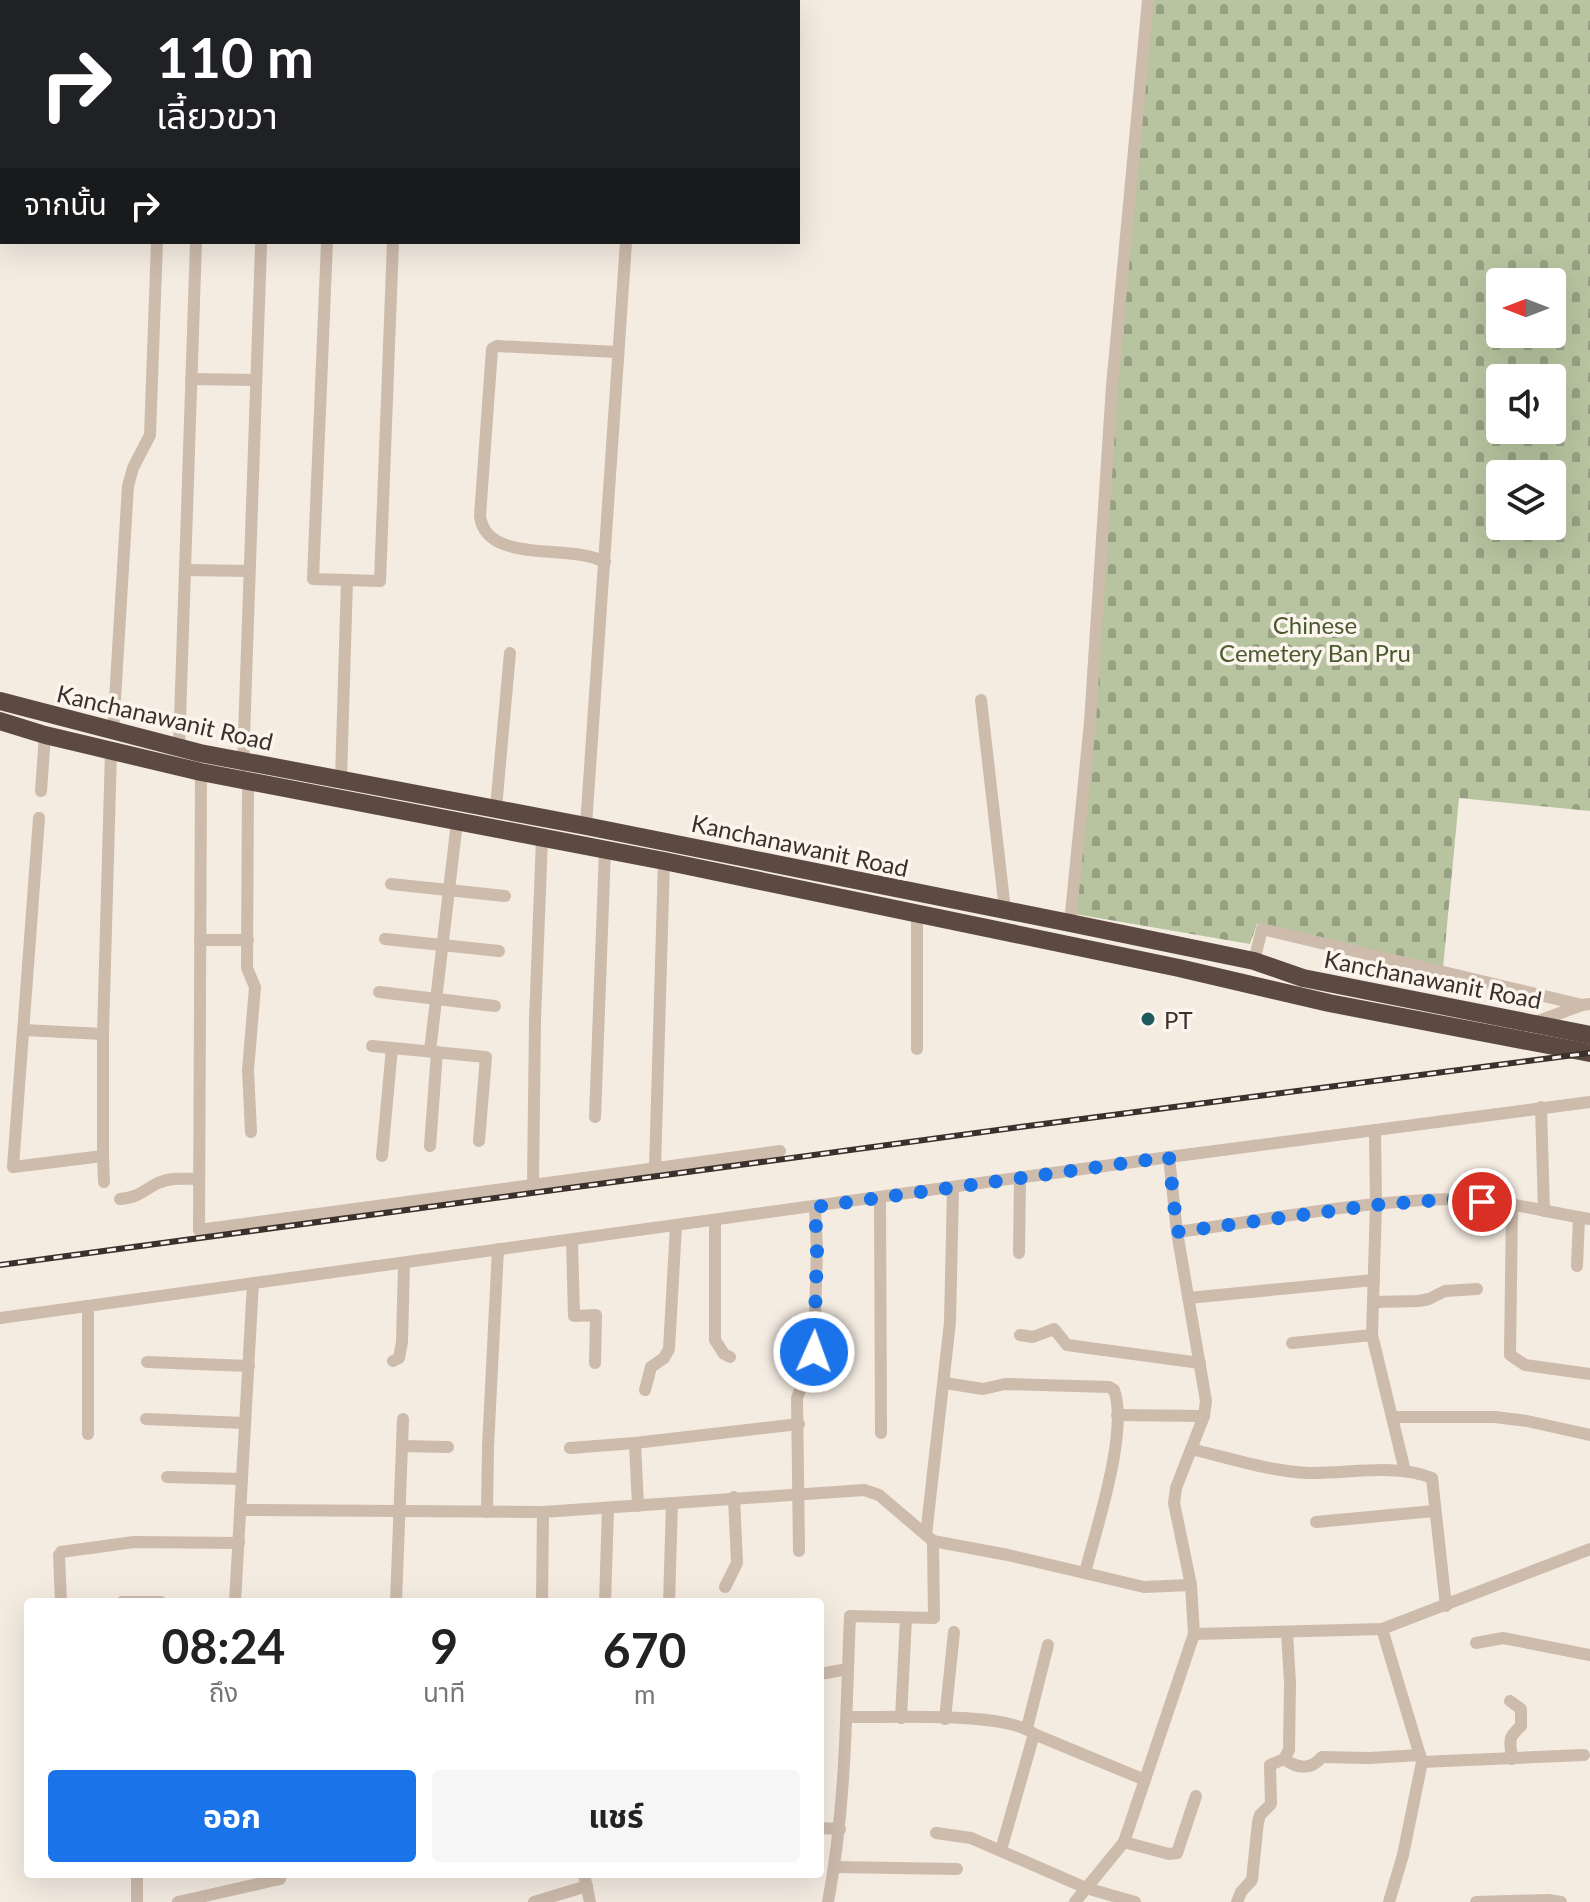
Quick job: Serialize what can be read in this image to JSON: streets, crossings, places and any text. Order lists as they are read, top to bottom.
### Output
{
  "streets": {
    "highway": ["Kanchanawanit Road"]
  },
  "parks": ["Chinese Cemetery Ban Pru"],
  "places": ["PT"],
  "north": "left",
  "page": {
    "turn": ["110 m", "เลี้ยวขวา"],
    "then": "จากนั้น",
    "eta": [
      "08:24",
      "ถึง",
      "9",
      "นาที",
      "670",
      "m"
    ],
    "buttons": ["ออก", "แชร์"]
  }
}
